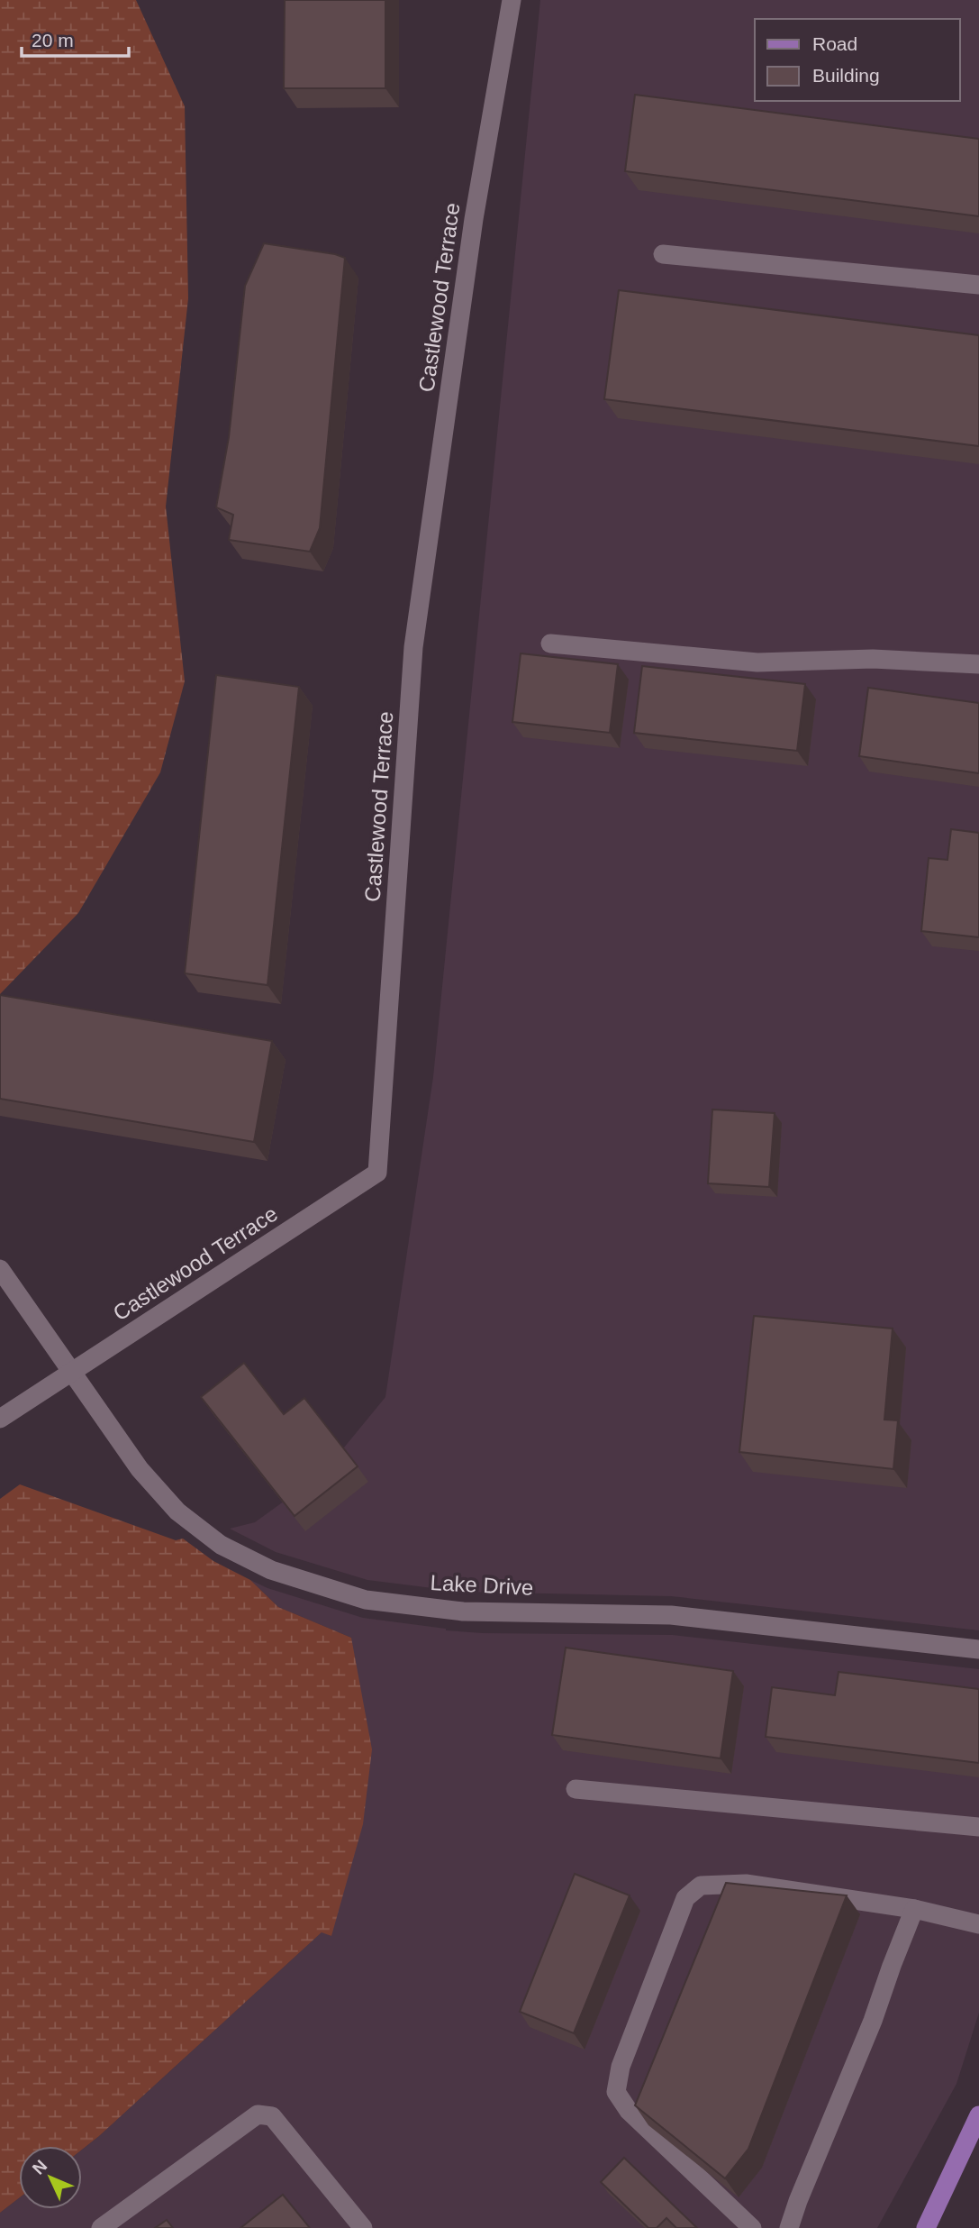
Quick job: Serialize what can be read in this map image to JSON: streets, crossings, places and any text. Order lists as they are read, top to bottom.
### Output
{
  "streets": {
    "street": ["Castlewood Terrace", "Lake Drive"]
  },
  "crossings": [
    ["Castlewood Terrace", "Lake Drive"]
  ],
  "legend": ["Road", "Building"],
  "scale_bar": "20 m",
  "north": "top left"
}
